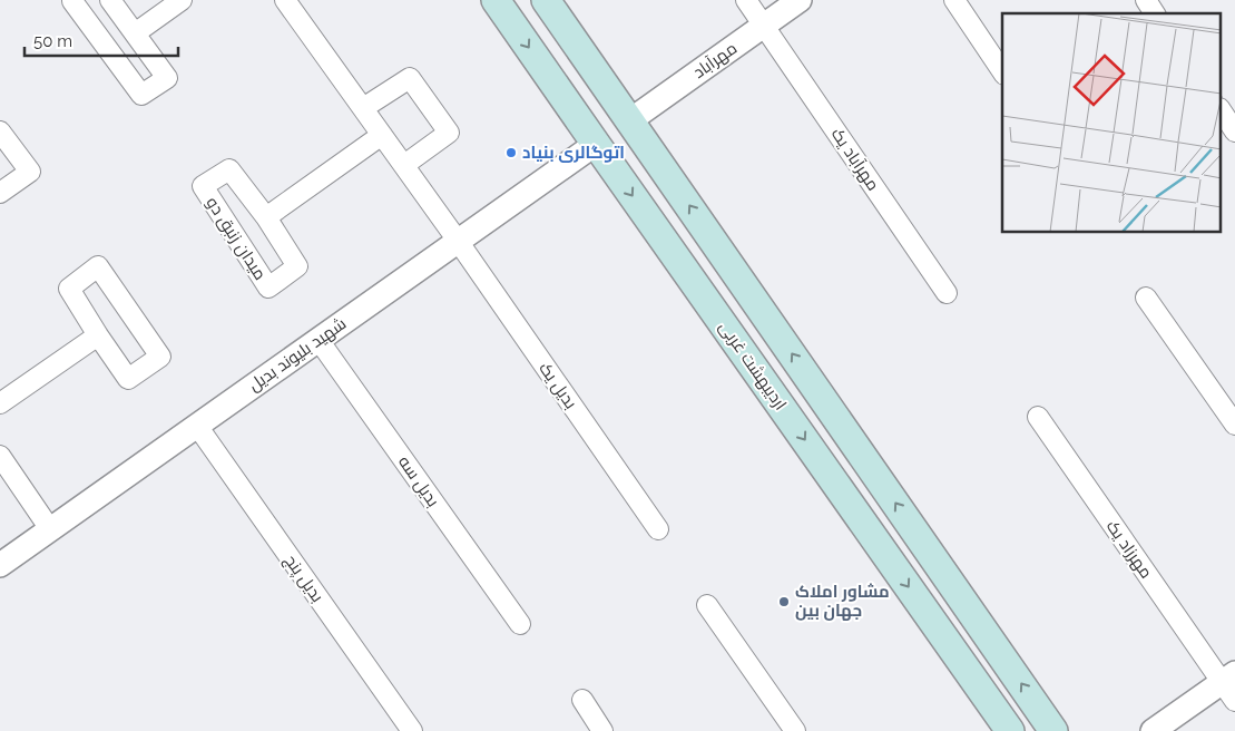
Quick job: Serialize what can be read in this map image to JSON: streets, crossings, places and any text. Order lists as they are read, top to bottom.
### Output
{
  "streets": {
    "main road": ["اردیبهشت غربی"],
    "street": [
      "مهرآباد",
      "مهرآباد یک",
      "میدان زنبق دو",
      "شهید بلیوند بدیل",
      "بدیل یک",
      "بدیل سه",
      "مهرزاد یک",
      "بدیل پنج"
    ]
  },
  "crossings": [
    ["مهرآباد", "مهرآباد یک"],
    ["شهید بلیوند بدیل", "اردیبهشت غربی"],
    ["شهید بلیوند بدیل", "بدیل یک"],
    ["شهید بلیوند بدیل", "بدیل سه"],
    ["شهید بلیوند بدیل", "بدیل پنج"]
  ],
  "places": ["اتوگالری بنیاد", "مشاور املاک جهان بین"],
  "scale_bar": "50 m"
}
